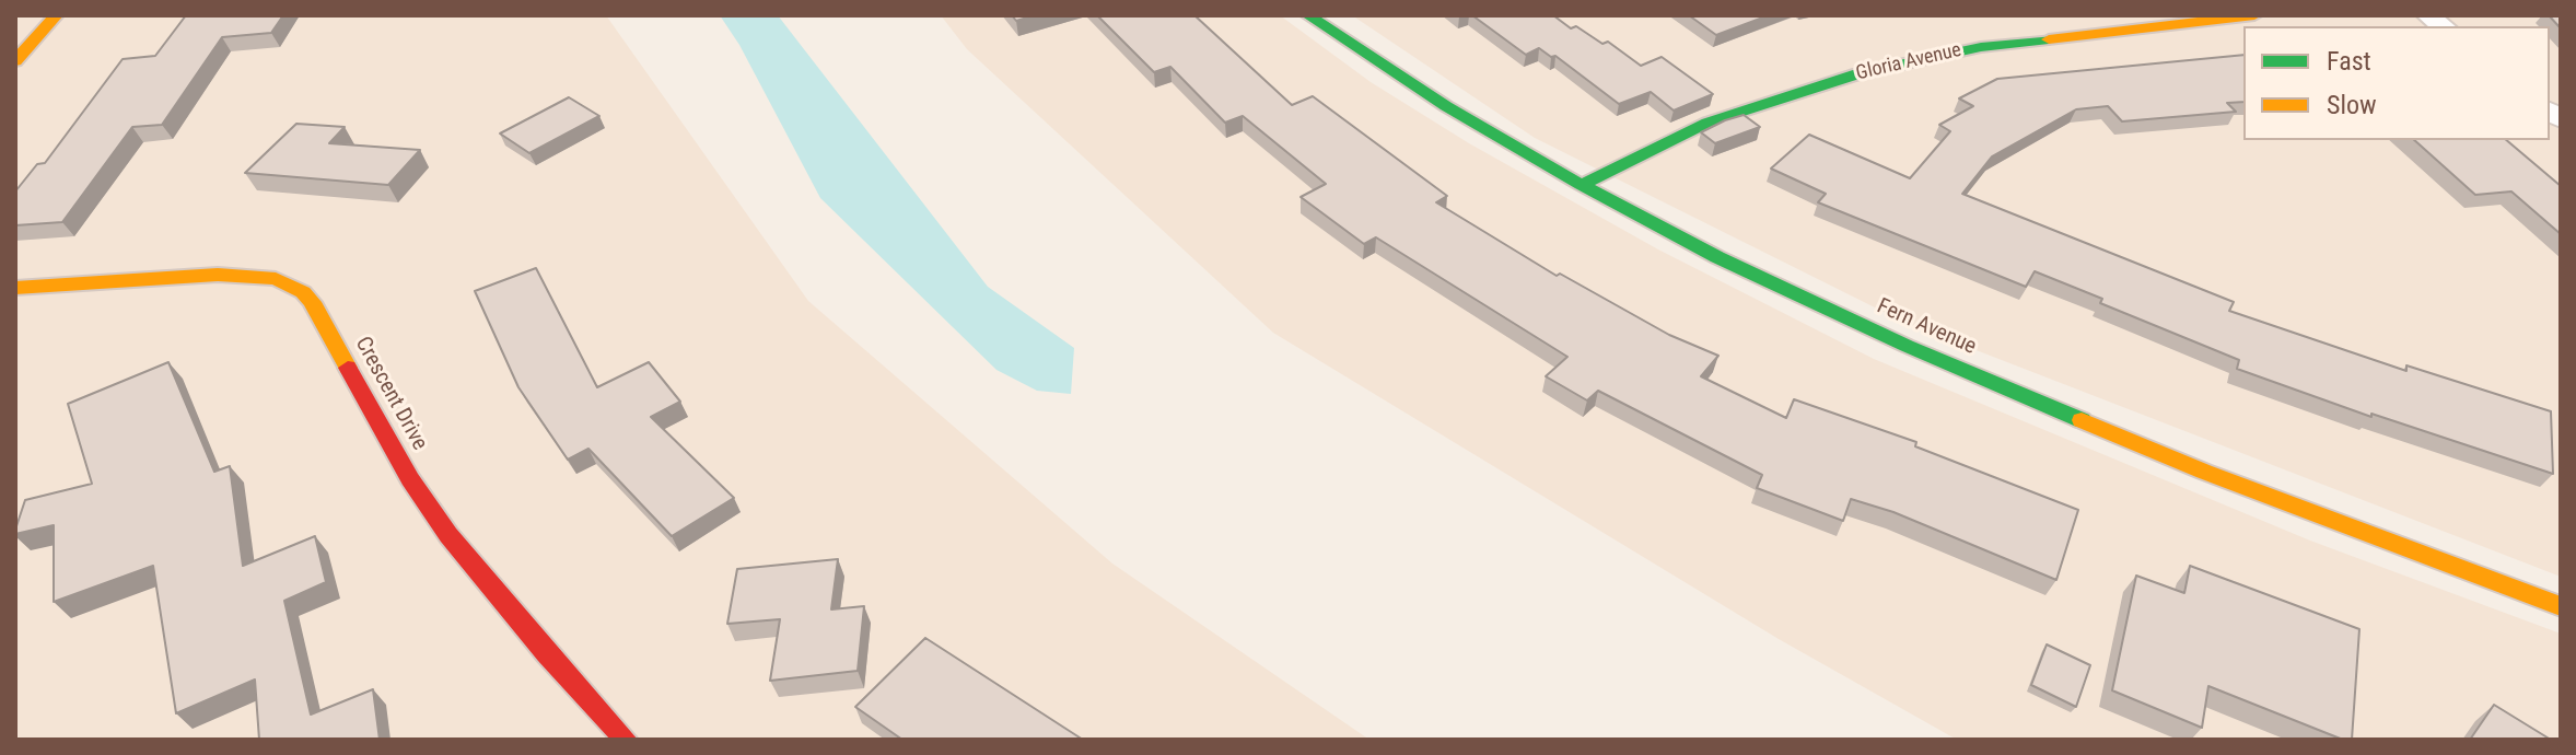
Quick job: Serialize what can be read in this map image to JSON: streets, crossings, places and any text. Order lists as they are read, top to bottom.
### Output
{
  "streets": {
    "street": ["Gloria Avenue", "Fern Avenue", "Crescent Drive"]
  },
  "crossings": [
    ["Gloria Avenue", "Fern Avenue"]
  ],
  "legend": ["Fast", "Slow"]
}
